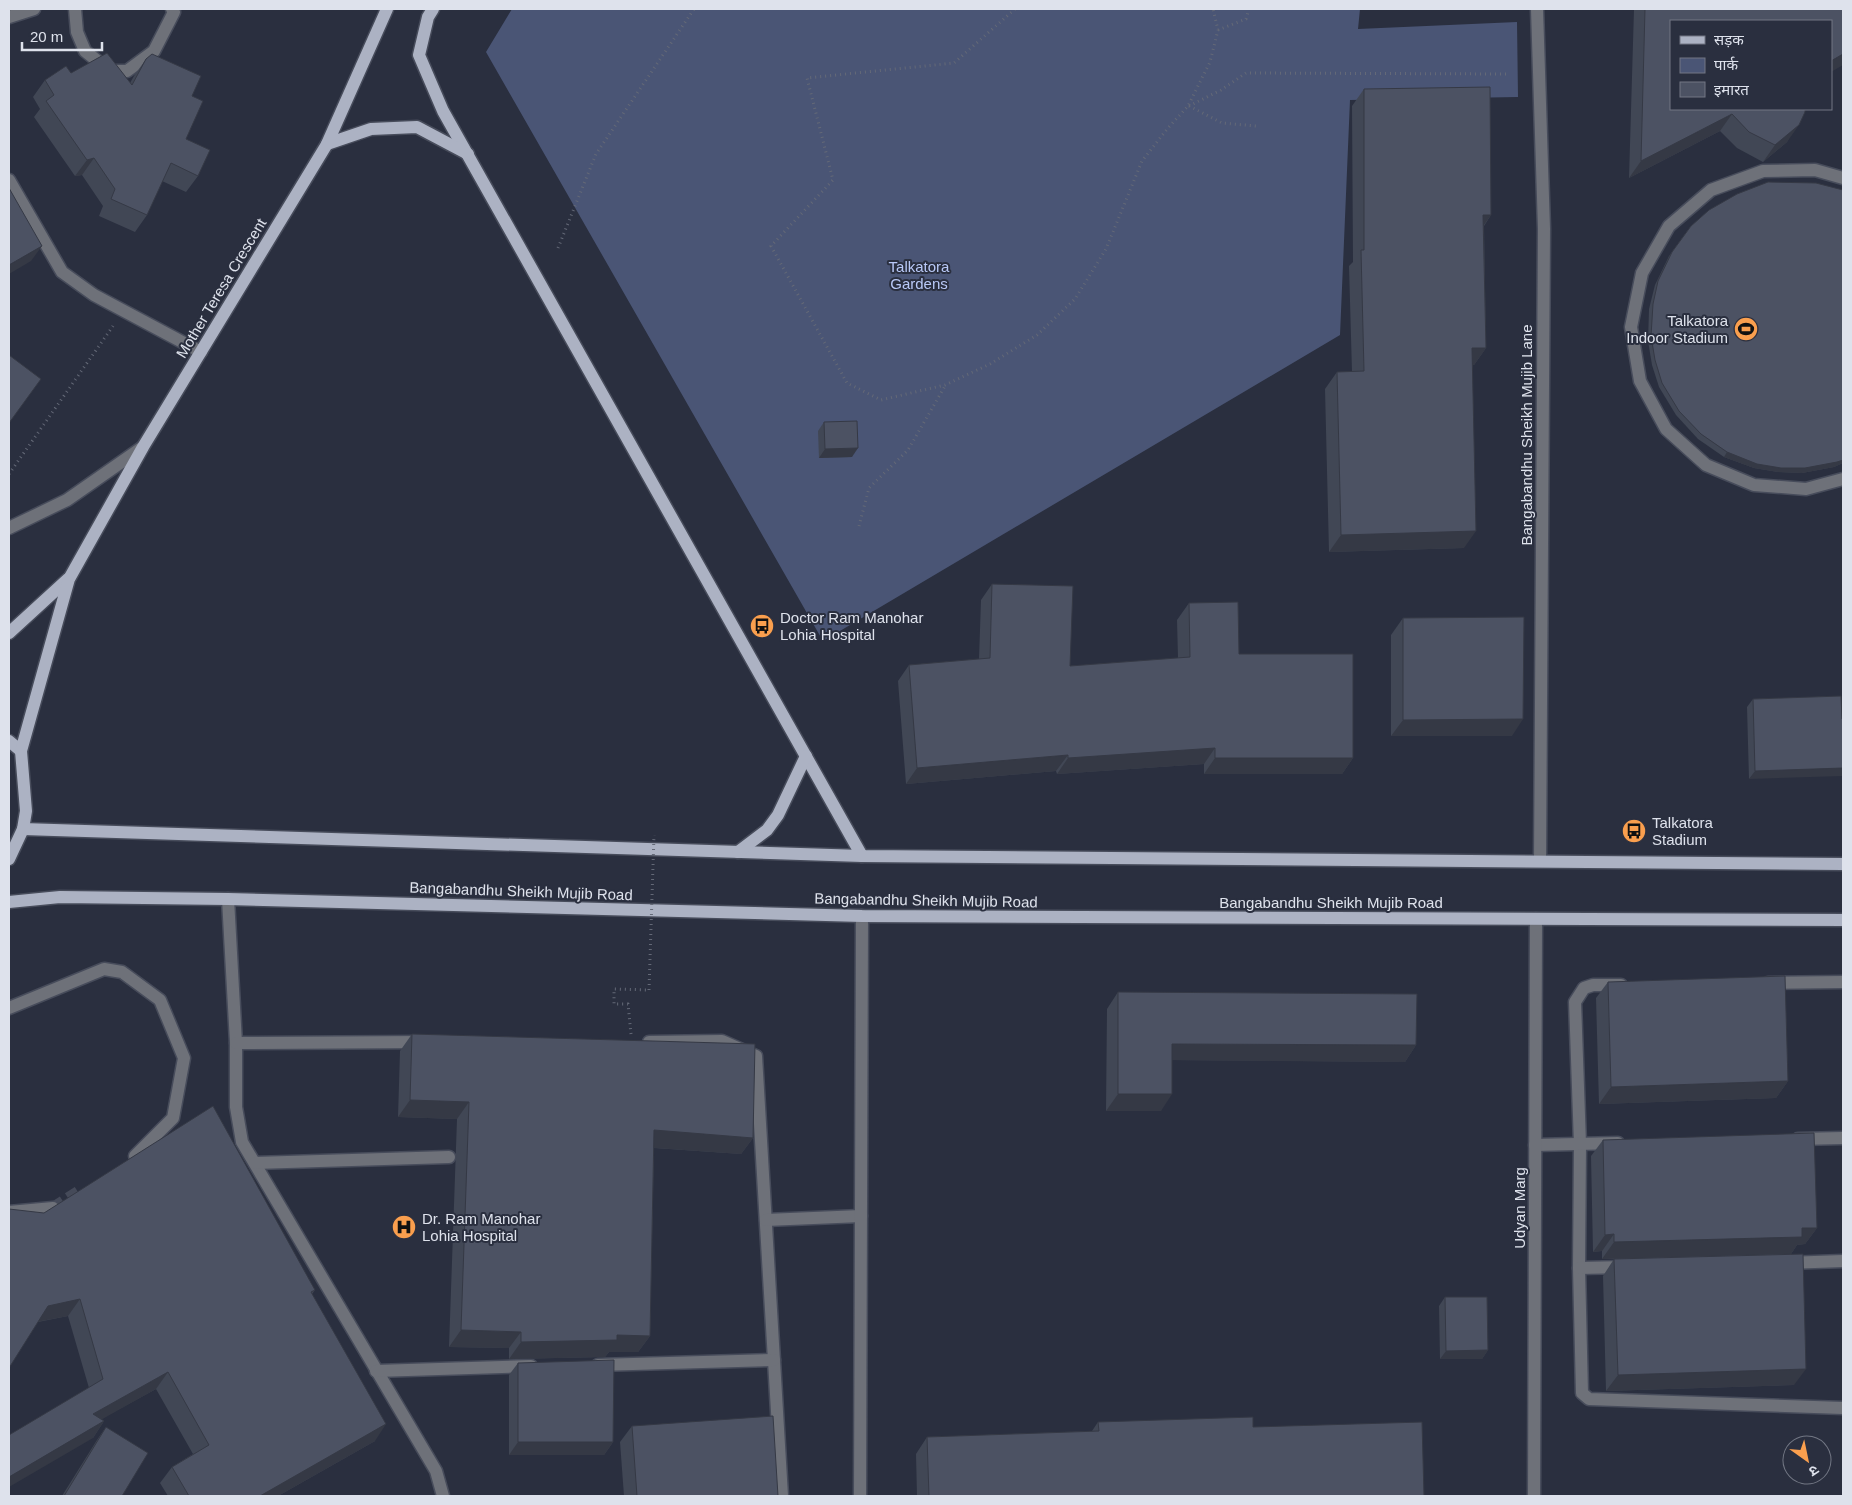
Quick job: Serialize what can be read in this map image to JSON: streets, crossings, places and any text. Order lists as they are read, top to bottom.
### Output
{
  "streets": {
    "main road": ["Mother Teresa Crescent", "Bangabandhu Sheikh Mujib Road"],
    "street": ["Bangabandhu Sheikh Mujib Lane", "Udyan Marg"]
  },
  "crossings": [
    ["Bangabandhu Sheikh Mujib Road", "Udyan Marg"]
  ],
  "parks": ["Talkatora Gardens"],
  "places": {
    "sports": ["Talkatora Indoor Stadium"],
    "bus stop": ["Doctor Ram Manohar Lohia Hospital", "Talkatora Stadium"],
    "hospital": ["Dr. Ram Manohar Lohia Hospital"]
  },
  "legend": ["सड़क", "पार्क", "इमारत"],
  "scale_bar": "20 m",
  "north": "bottom right"
}
